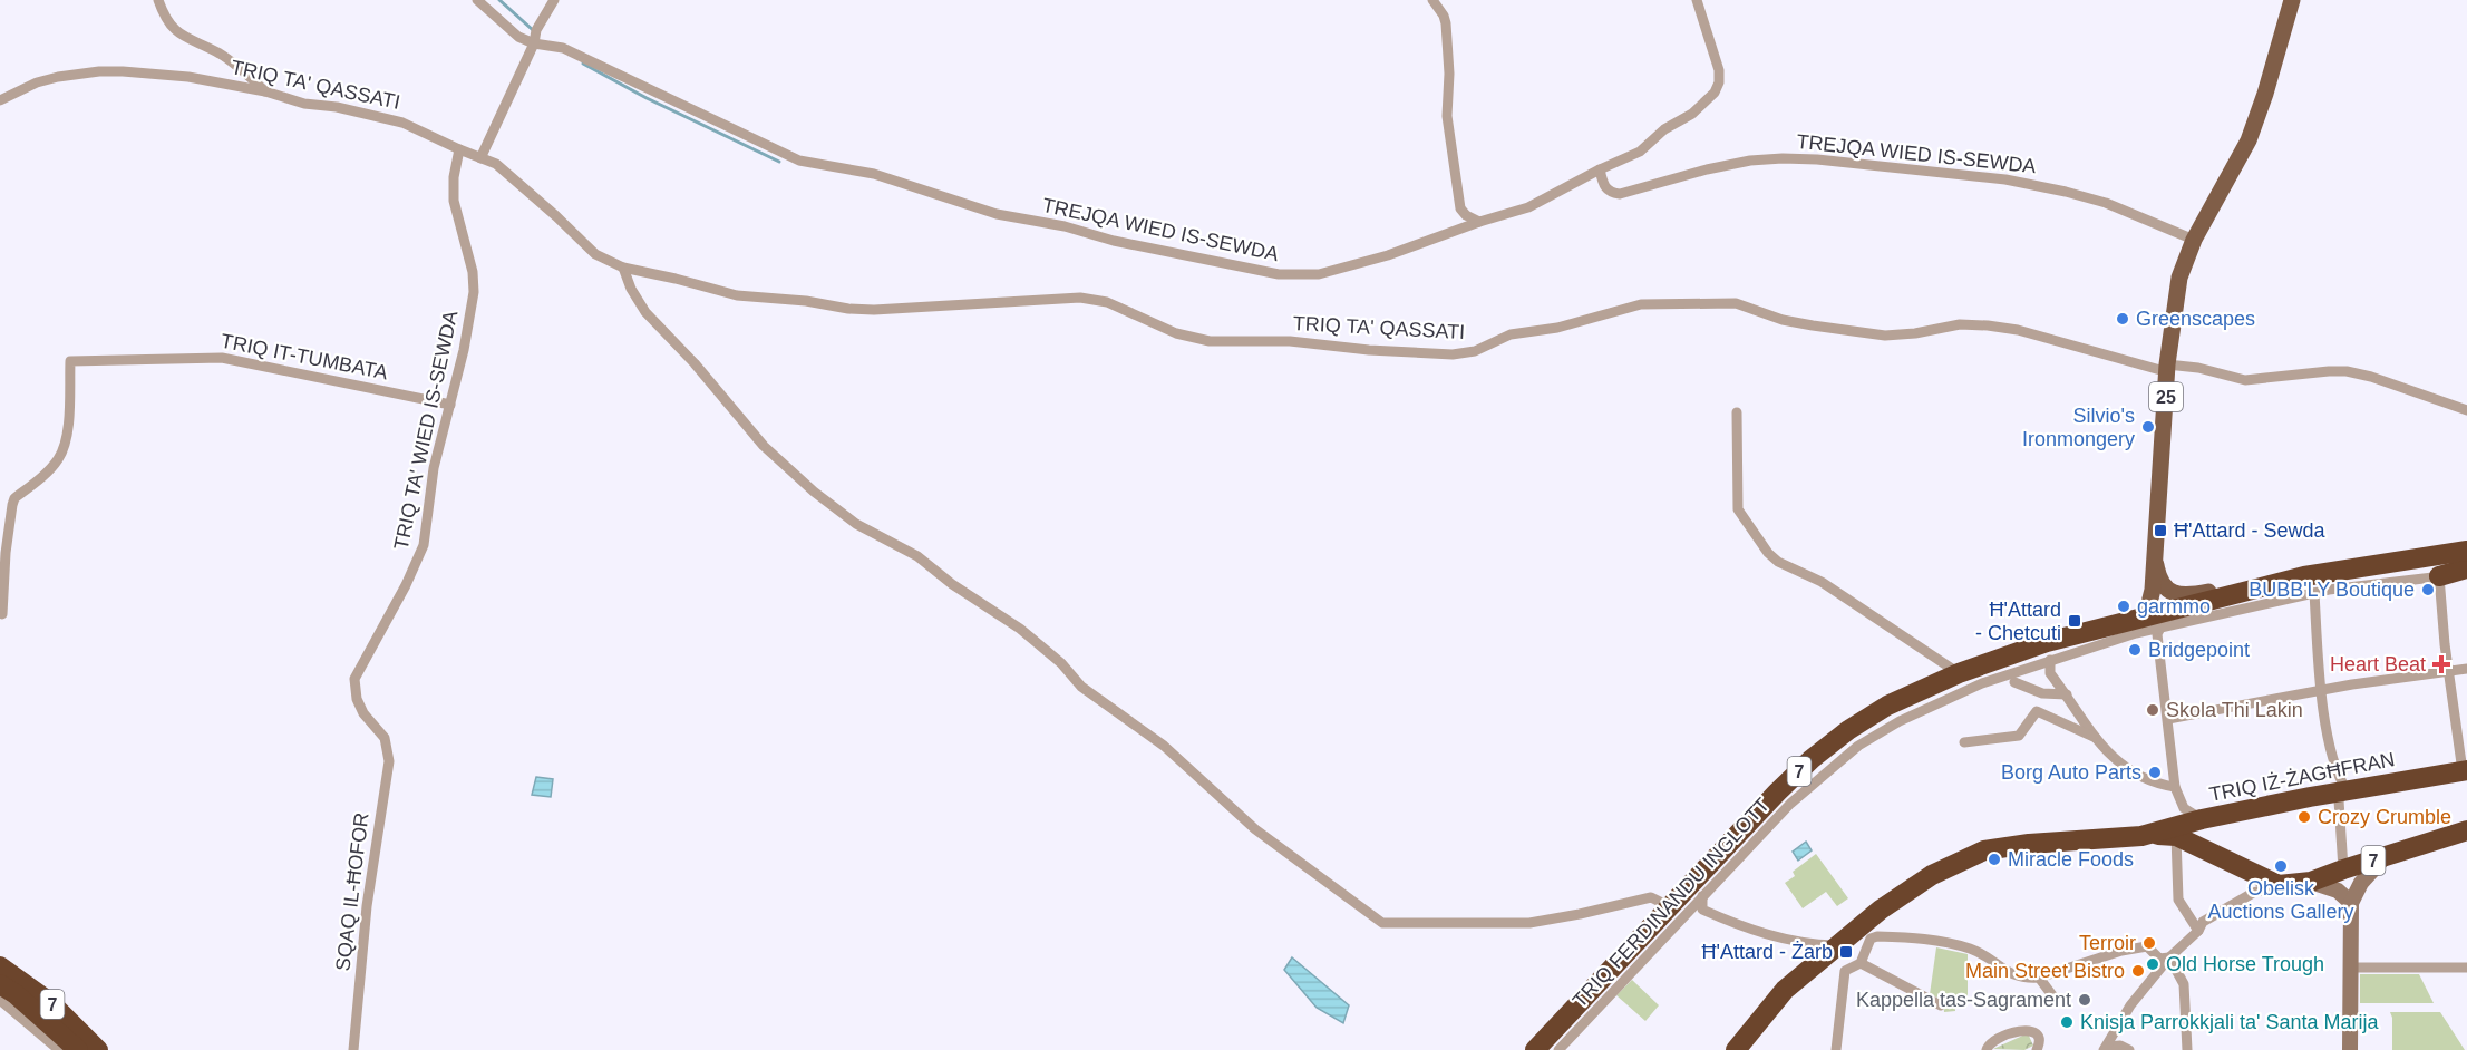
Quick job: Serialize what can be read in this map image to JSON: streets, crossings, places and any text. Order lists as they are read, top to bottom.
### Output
{
  "streets": {
    "highway": ["7", "TRIQ IŻ-ŻAGĦFRAN"],
    "main road": ["25"],
    "street": [
      "TRIQ TA' QASSATI",
      "TREJQA WIED IS-SEWDA",
      "TRIQ IT-TUMBATA",
      "TRIQ TA' WIED IS-SEWDA",
      "SQAQ IL-ĦOFOR",
      "TRIQ FERDINANDU INGLOTT"
    ]
  },
  "crossings": [
    ["TRIQ TA' QASSATI", "25"],
    ["TRIQ TA' QASSATI", "TRIQ TA' WIED IS-SEWDA"],
    ["TREJQA WIED IS-SEWDA", "25"],
    ["TRIQ IT-TUMBATA", "TRIQ TA' WIED IS-SEWDA"],
    ["25", "7"],
    ["TRIQ TA' WIED IS-SEWDA", "SQAQ IL-ĦOFOR"]
  ],
  "places": {
    "other": [
      "Greenscapes",
      "Silvio's Ironmongery",
      "BUBB'LY Boutique",
      "garmmo",
      "Bridgepoint",
      "Skola Thi Lakin",
      "Borg Auto Parts",
      "Crozy Crumble",
      "Miracle Foods",
      "Obelisk Auctions Gallery",
      "Terroir",
      "Old Horse Trough",
      "Main Street Bistro",
      "Kappella tas-Sagrament",
      "Knisja Parrokkjali ta' Santa Marija"
    ],
    "transit": ["Ħ'Attard - Sewda", "Ħ'Attard - Chetcuti", "Ħ'Attard - Żarb"],
    "health": ["Heart Beat"]
  }
}
